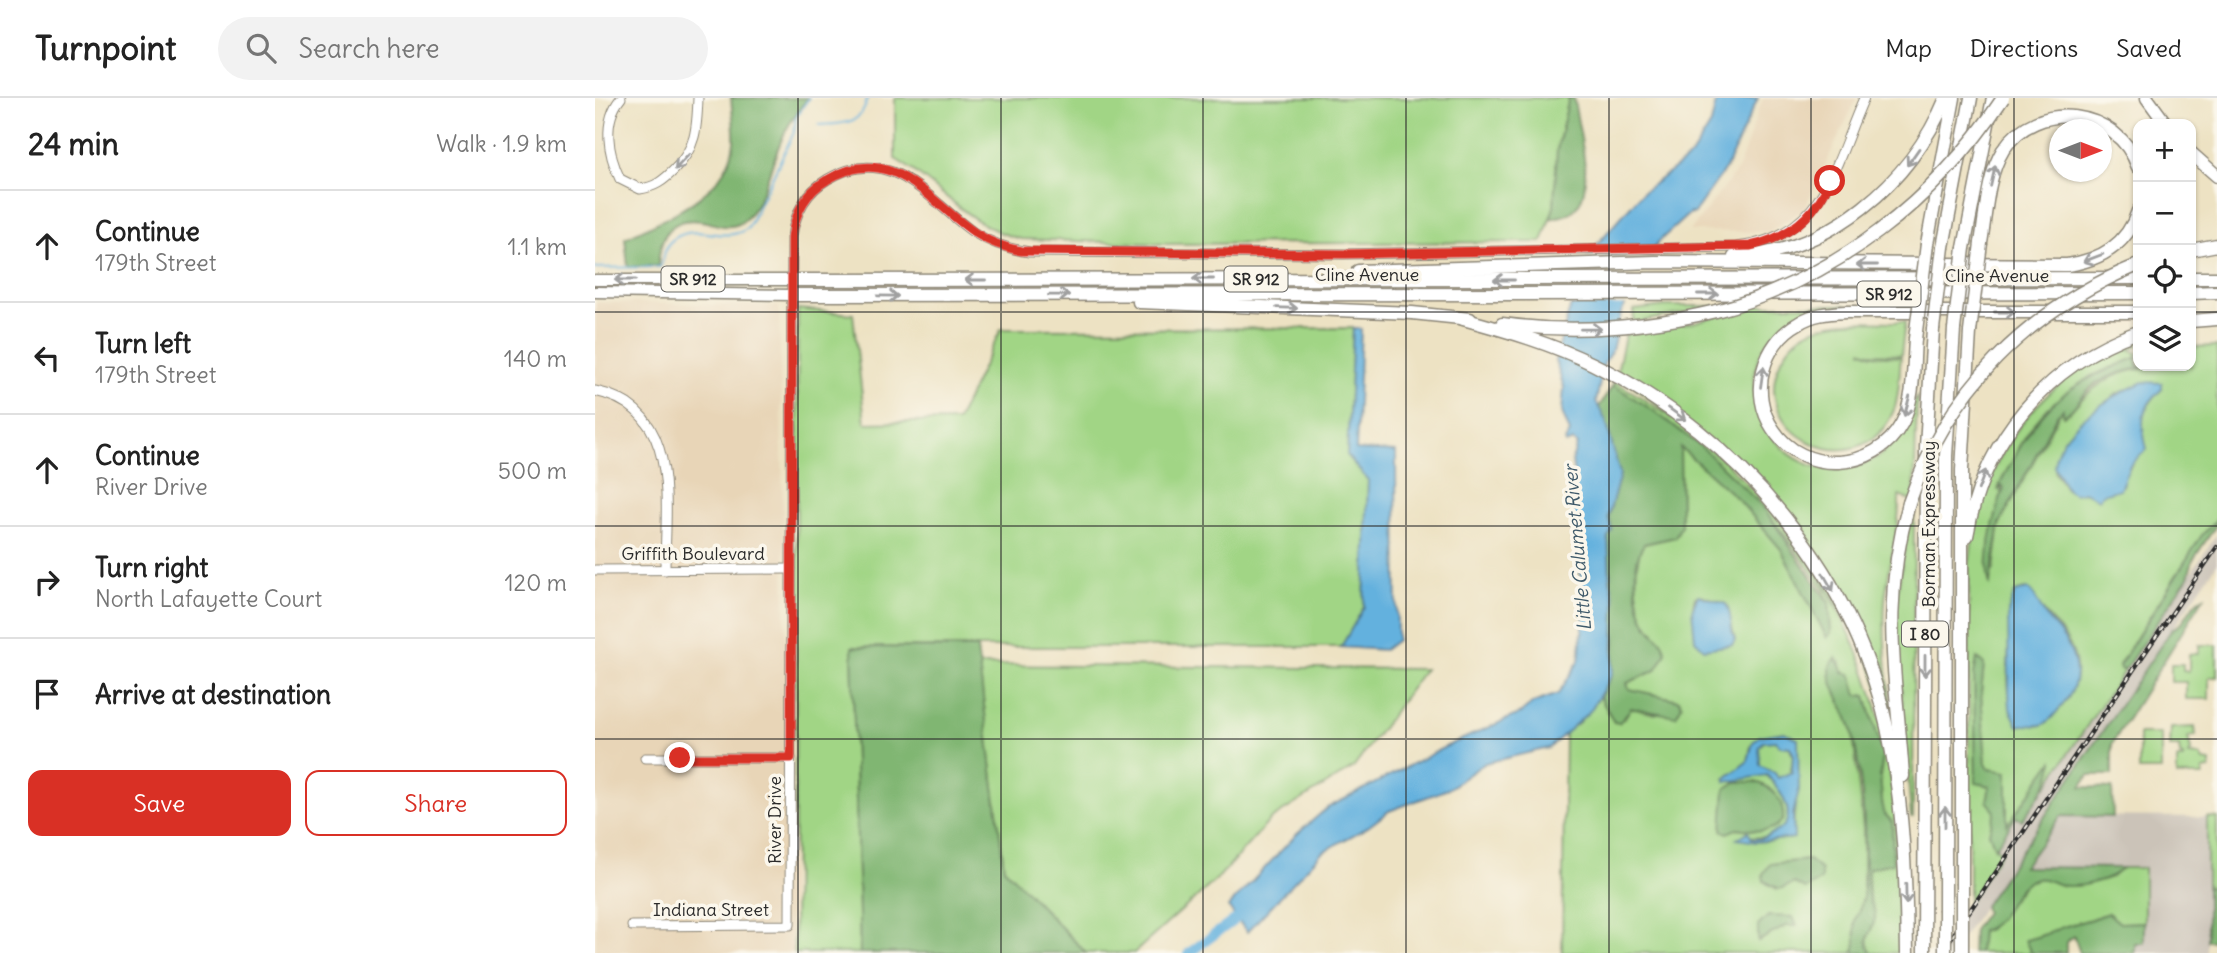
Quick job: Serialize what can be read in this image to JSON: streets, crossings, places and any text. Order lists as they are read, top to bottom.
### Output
{
  "streets": {
    "highway": [
      "Cline Avenue",
      "SR 912",
      "Borman Expressway",
      "I 80"
    ],
    "street": ["Griffith Boulevard", "River Drive", "Indiana Street"]
  },
  "crossings": [
    ["Cline Avenue", "River Drive"],
    ["Griffith Boulevard", "River Drive"],
    ["River Drive", "Indiana Street"]
  ],
  "water": ["Little Calumet River"],
  "north": "right",
  "page": {
    "header": "Turnpoint",
    "search": "Search here",
    "nav": ["Map", "Directions", "Saved"],
    "heading": ["24 min", "Walk · 1.9 km"],
    "map_buttons": ["+", "−"],
    "list": [
      ["Continue", "179th Street", "1.1 km"],
      ["Turn left", "179th Street", "140 m"],
      ["Continue", "River Drive", "500 m"],
      ["Turn right", "North Lafayette Court", "120 m"],
      "Arrive at destination"
    ],
    "buttons": ["Save", "Share"]
  }
}
